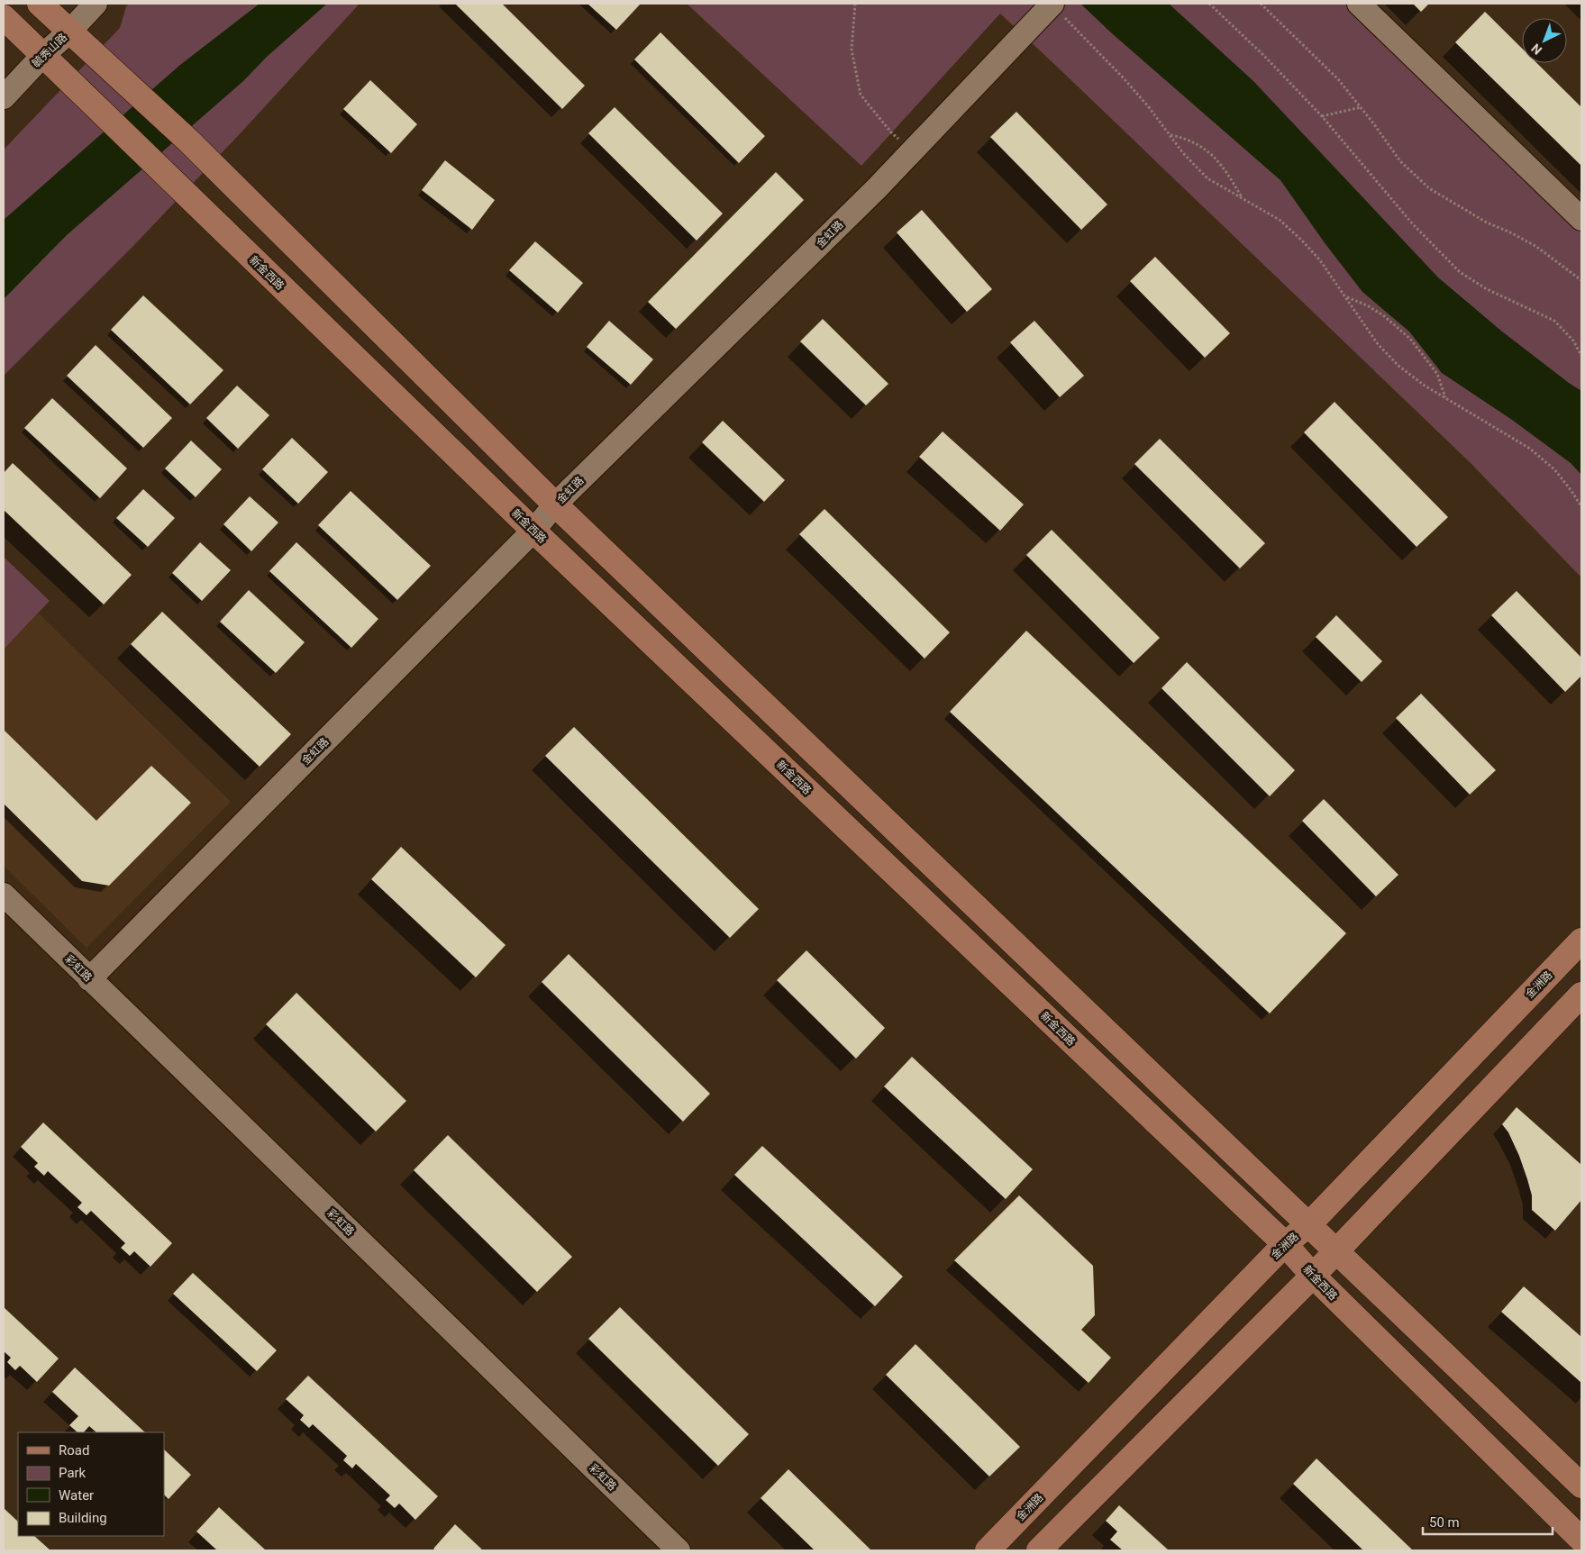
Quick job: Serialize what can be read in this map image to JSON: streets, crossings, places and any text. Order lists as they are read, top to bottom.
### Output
{
  "streets": {
    "main road": ["新金西路", "金洲路"],
    "street": ["毓秀山路", "金虹路", "彩虹路"]
  },
  "crossings": [
    ["毓秀山路", "新金西路"],
    ["金虹路", "新金西路"],
    ["金虹路", "彩虹路"],
    ["新金西路", "金洲路"]
  ],
  "legend": [
    "Road",
    "Park",
    "Water",
    "Building"
  ],
  "scale_bar": "50 m",
  "north": "bottom left"
}
